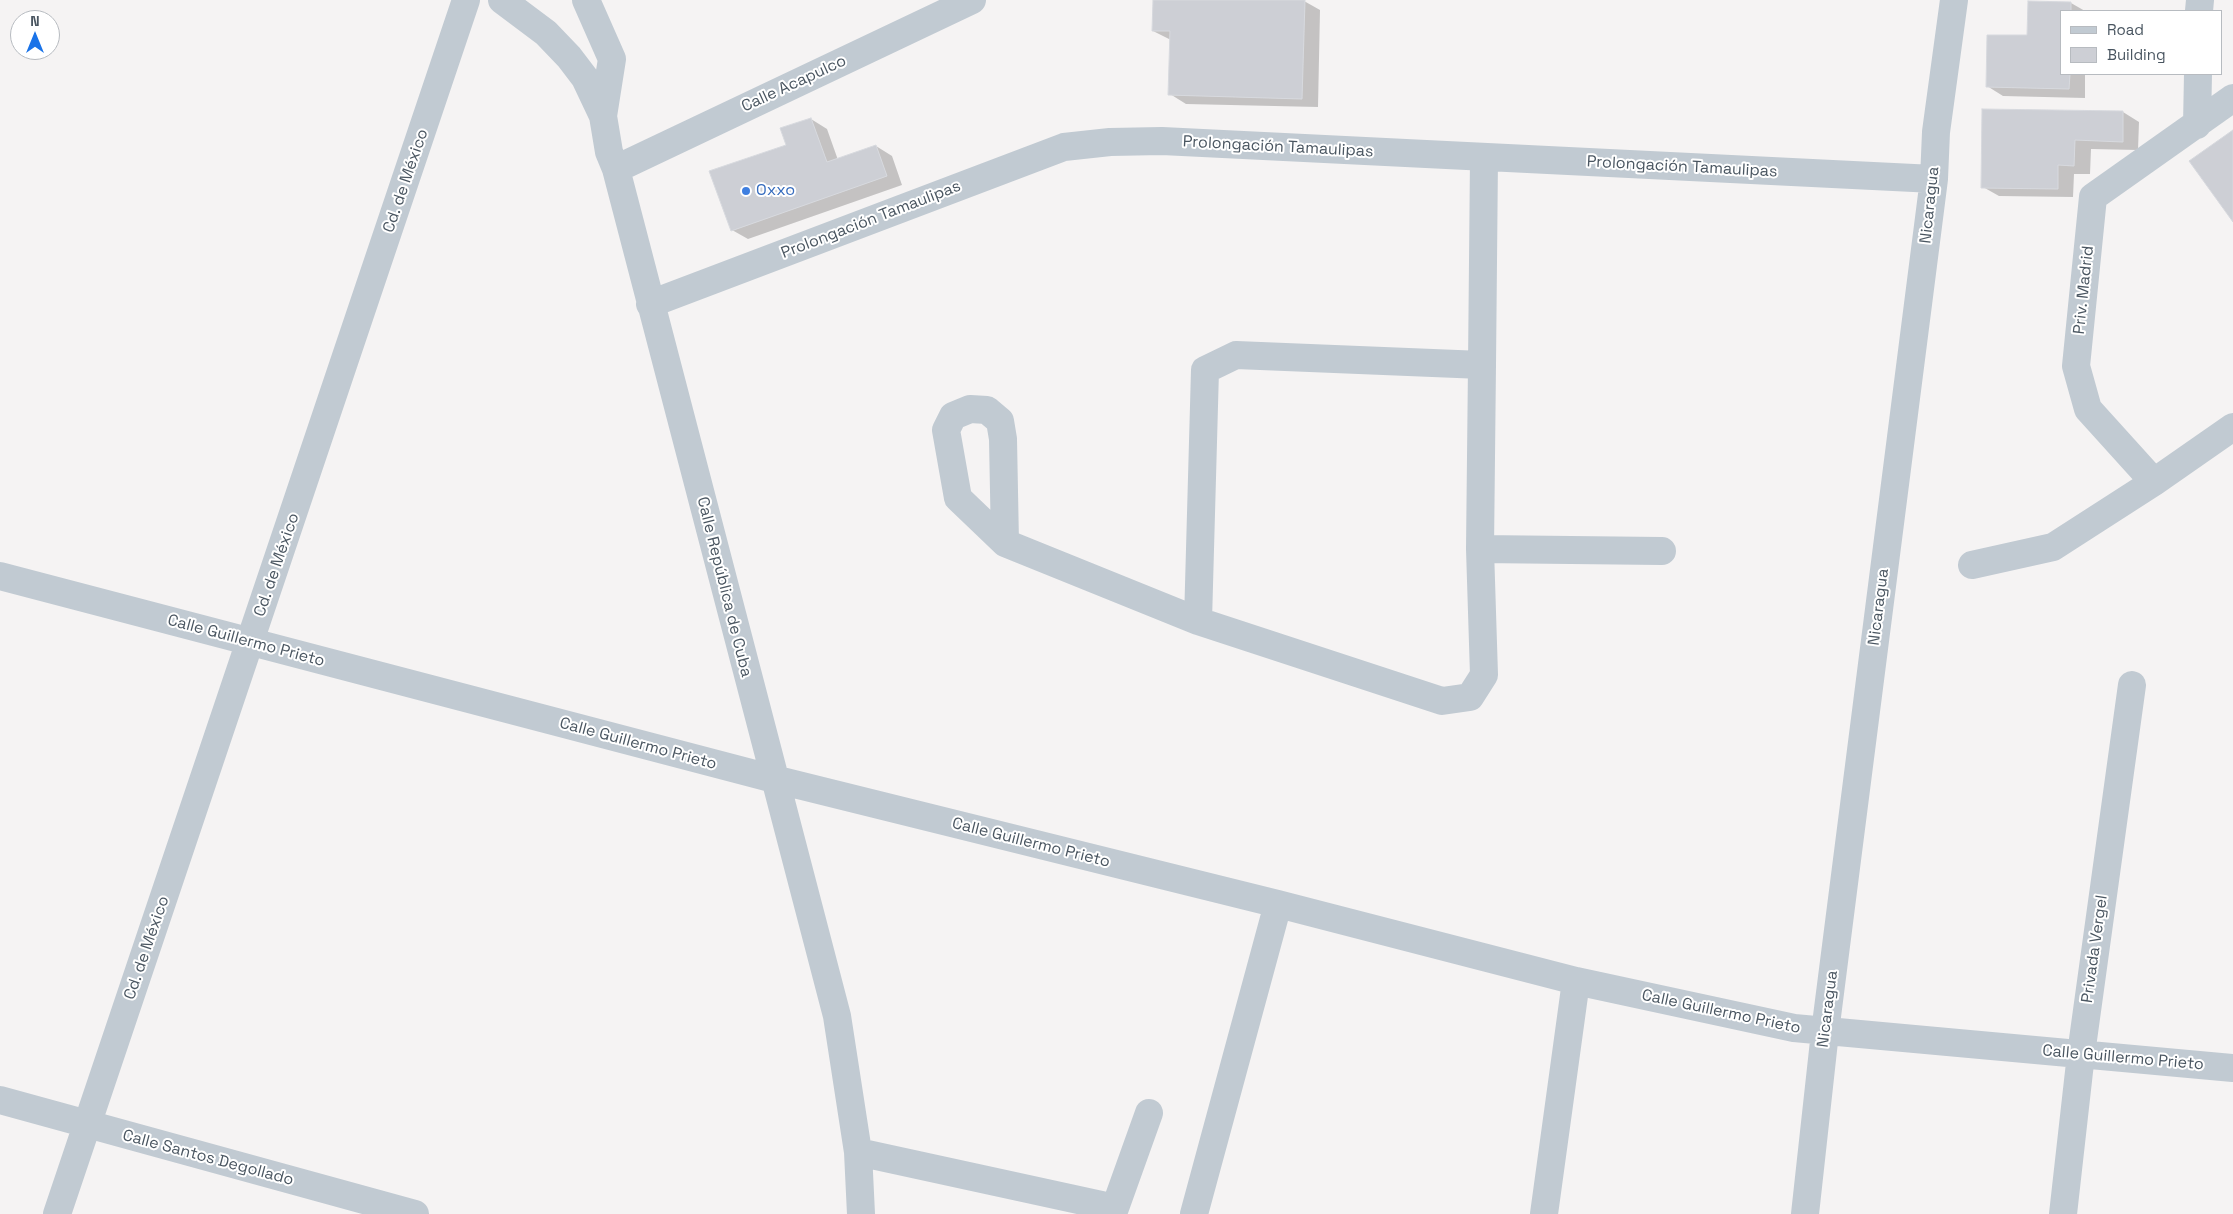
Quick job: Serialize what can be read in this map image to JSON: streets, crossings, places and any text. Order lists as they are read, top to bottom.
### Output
{
  "streets": {
    "street": [
      "Calle Acapulco",
      "Prolongación Tamaulipas",
      "Cd. de México",
      "Nicaragua",
      "Priv. Madrid",
      "Calle República de Cuba",
      "Calle Guillermo Prieto",
      "Privada Vergel",
      "Calle Santos Degollado"
    ]
  },
  "crossings": [
    ["Calle Acapulco", "Calle República de Cuba"],
    ["Prolongación Tamaulipas", "Nicaragua"],
    ["Prolongación Tamaulipas", "Calle República de Cuba"],
    ["Cd. de México", "Calle Guillermo Prieto"],
    ["Cd. de México", "Calle Santos Degollado"],
    ["Nicaragua", "Calle Guillermo Prieto"],
    ["Calle República de Cuba", "Calle Guillermo Prieto"],
    ["Calle Guillermo Prieto", "Privada Vergel"]
  ],
  "places": ["Oxxo"],
  "legend": ["Road", "Building"],
  "north": "top"
}
